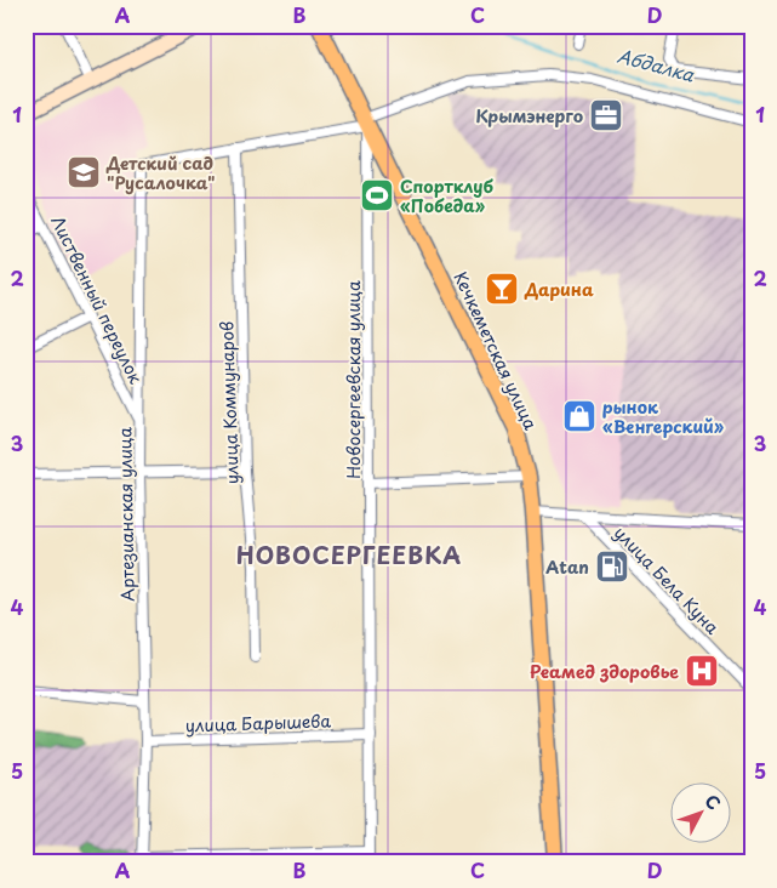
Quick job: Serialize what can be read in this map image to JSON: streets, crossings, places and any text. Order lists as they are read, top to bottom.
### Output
{
  "streets": {
    "main road": ["Кечкеметская улица"],
    "street": [
      "Лиственный переулок",
      "Новосергеевская улица",
      "улица Коммунаров",
      "Артезианская улица",
      "улица Бела Куна",
      "улица Барышева"
    ]
  },
  "crossings": [
    ["Лиственный переулок", "Артезианская улица"],
    ["Кечкеметская улица", "Новосергеевская улица"],
    ["Кечкеметская улица", "улица Бела Куна"],
    ["Новосергеевская улица", "улица Барышева"],
    ["улица Коммунаров", "Артезианская улица"],
    ["Артезианская улица", "улица Барышева"]
  ],
  "districts": ["НОВОСЕРГЕЕВКА"],
  "water": ["Абдалка"],
  "places": {
    "office": ["Крымэнерго"],
    "school or university": ["Детский сад \"Русалочка\""],
    "sports": ["Спортклуб «Победа»"],
    "bar": ["Дарина"],
    "shop": ["рынок «Венгерский»"],
    "fuel station": ["Аtan"],
    "hospital": ["Реамед здоровье"]
  },
  "north": "top right",
  "grid": {
    "columns": [
      "A",
      "B",
      "C",
      "D"
    ],
    "rows": [
      "1",
      "2",
      "3",
      "4",
      "5"
    ]
  }
}
